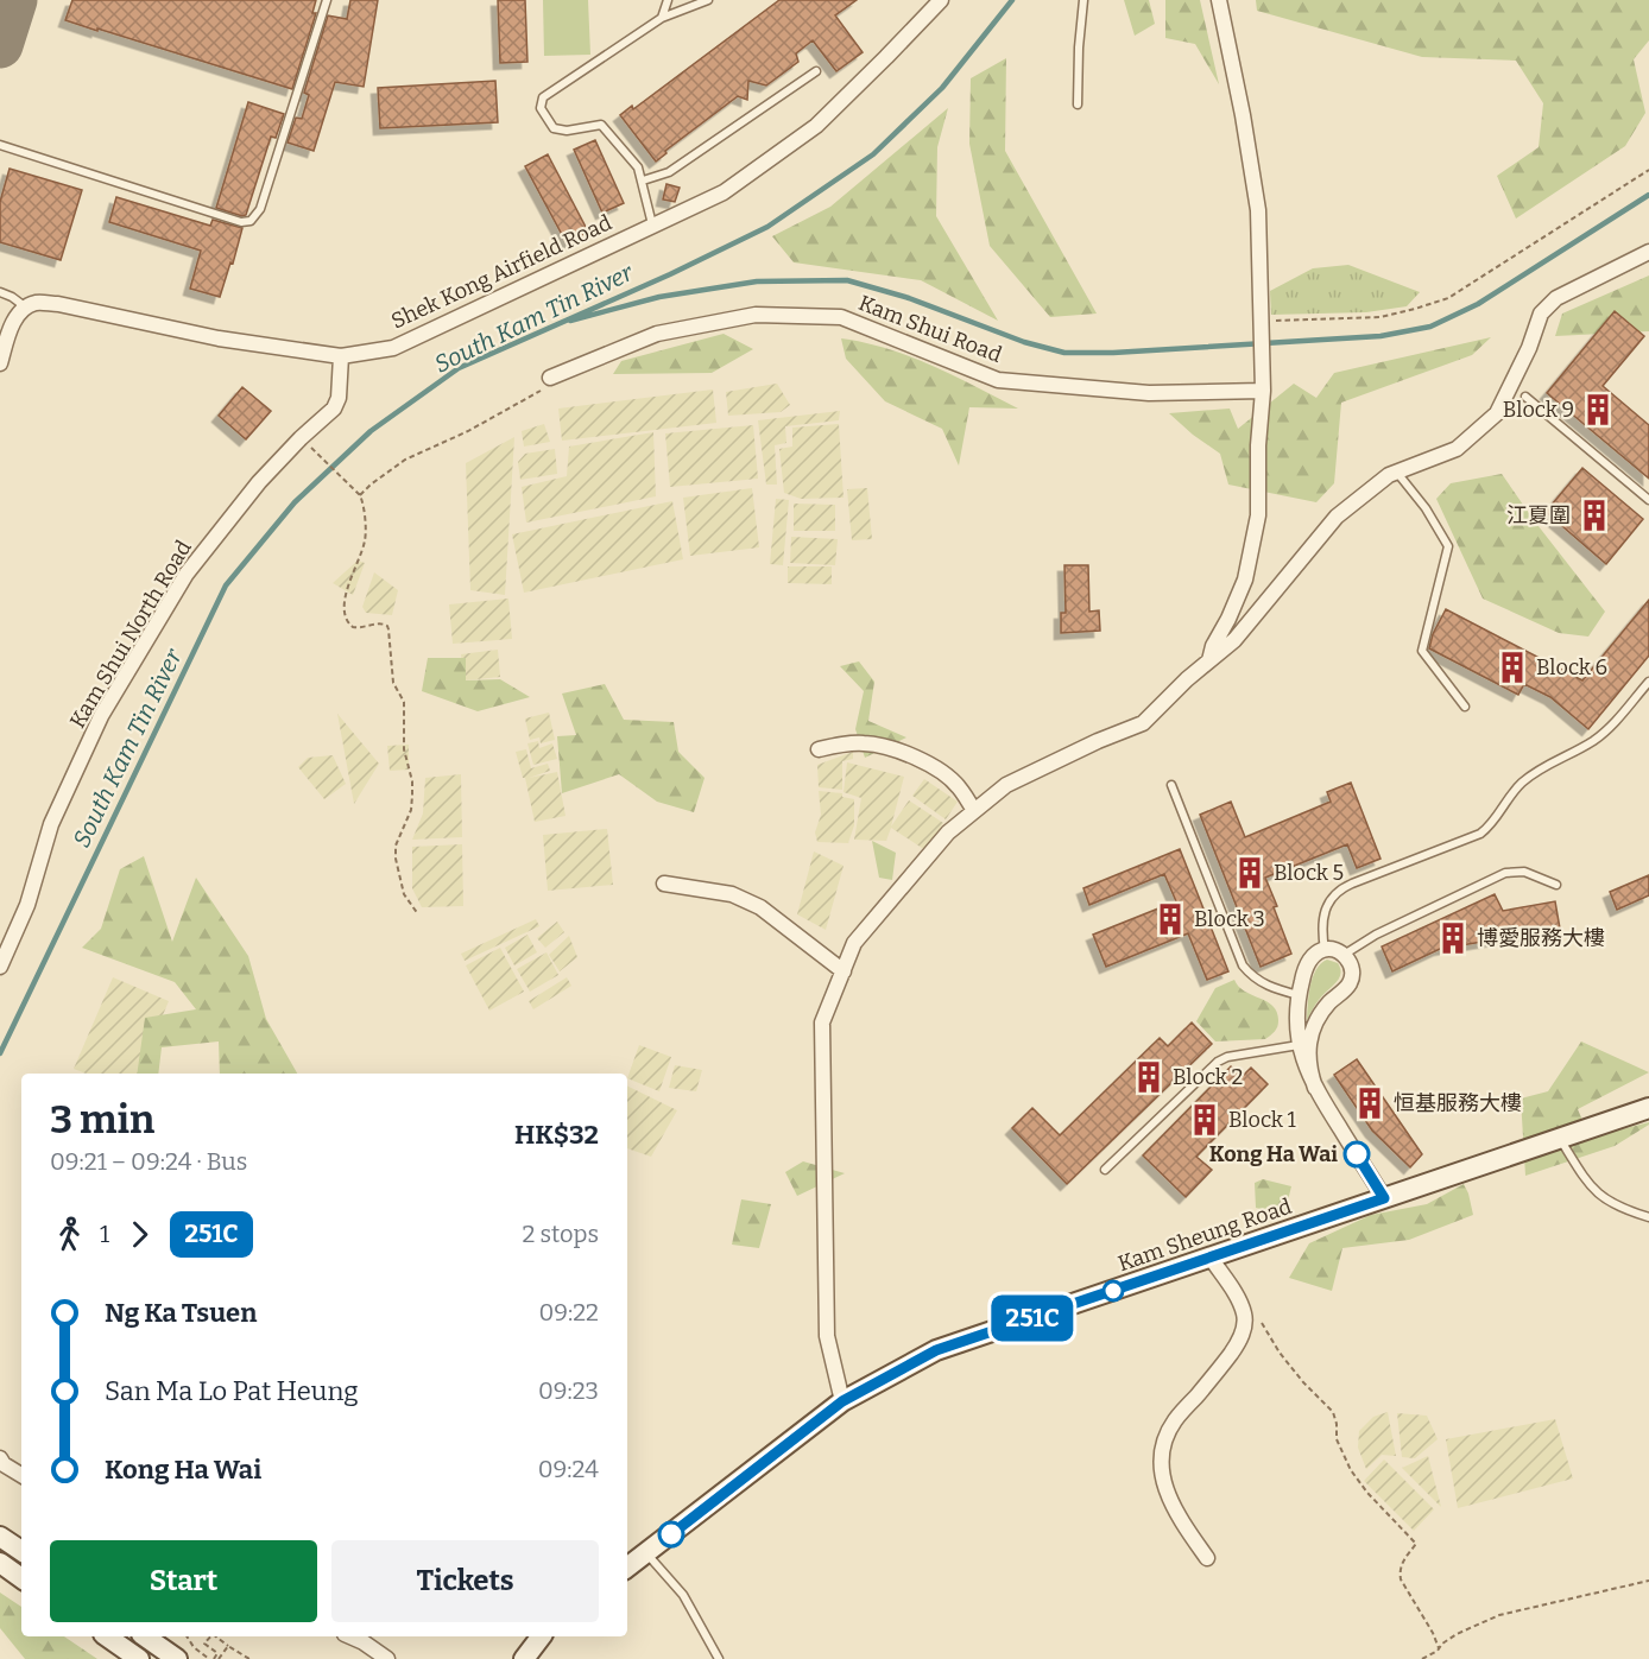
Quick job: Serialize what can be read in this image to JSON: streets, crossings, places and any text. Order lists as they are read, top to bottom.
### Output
{
  "streets": {
    "main road": ["Kam Sheung Road"],
    "street": ["Shek Kong Airfield Road", "Kam Shui Road", "Kam Shui North Road"]
  },
  "crossings": [
    ["Shek Kong Airfield Road", "Kam Shui North Road"]
  ],
  "water": ["South Kam Tin River"],
  "places": {
    "building": [
      "Block 9",
      "江夏圍",
      "Block 6",
      "Block 5",
      "Block 3",
      "博愛服務大樓",
      "Block 2",
      "恒基服務大樓",
      "Block 1"
    ],
    "other": ["Kong Ha Wai"]
  },
  "lines": ["bus line 251C"],
  "page": {
    "on_map": "251C",
    "heading": ["3 min", "09:21 – 09:24 · Bus", "HK$32"],
    "legs": ["1", "251C", "2 stops"],
    "list": [
      {
        "name": "Ng Ka Tsuen",
        "value": "09:22"
      },
      {
        "name": "San Ma Lo Pat Heung",
        "value": "09:23"
      },
      {
        "name": "Kong Ha Wai",
        "value": "09:24"
      }
    ],
    "buttons": ["Start", "Tickets"]
  }
}
